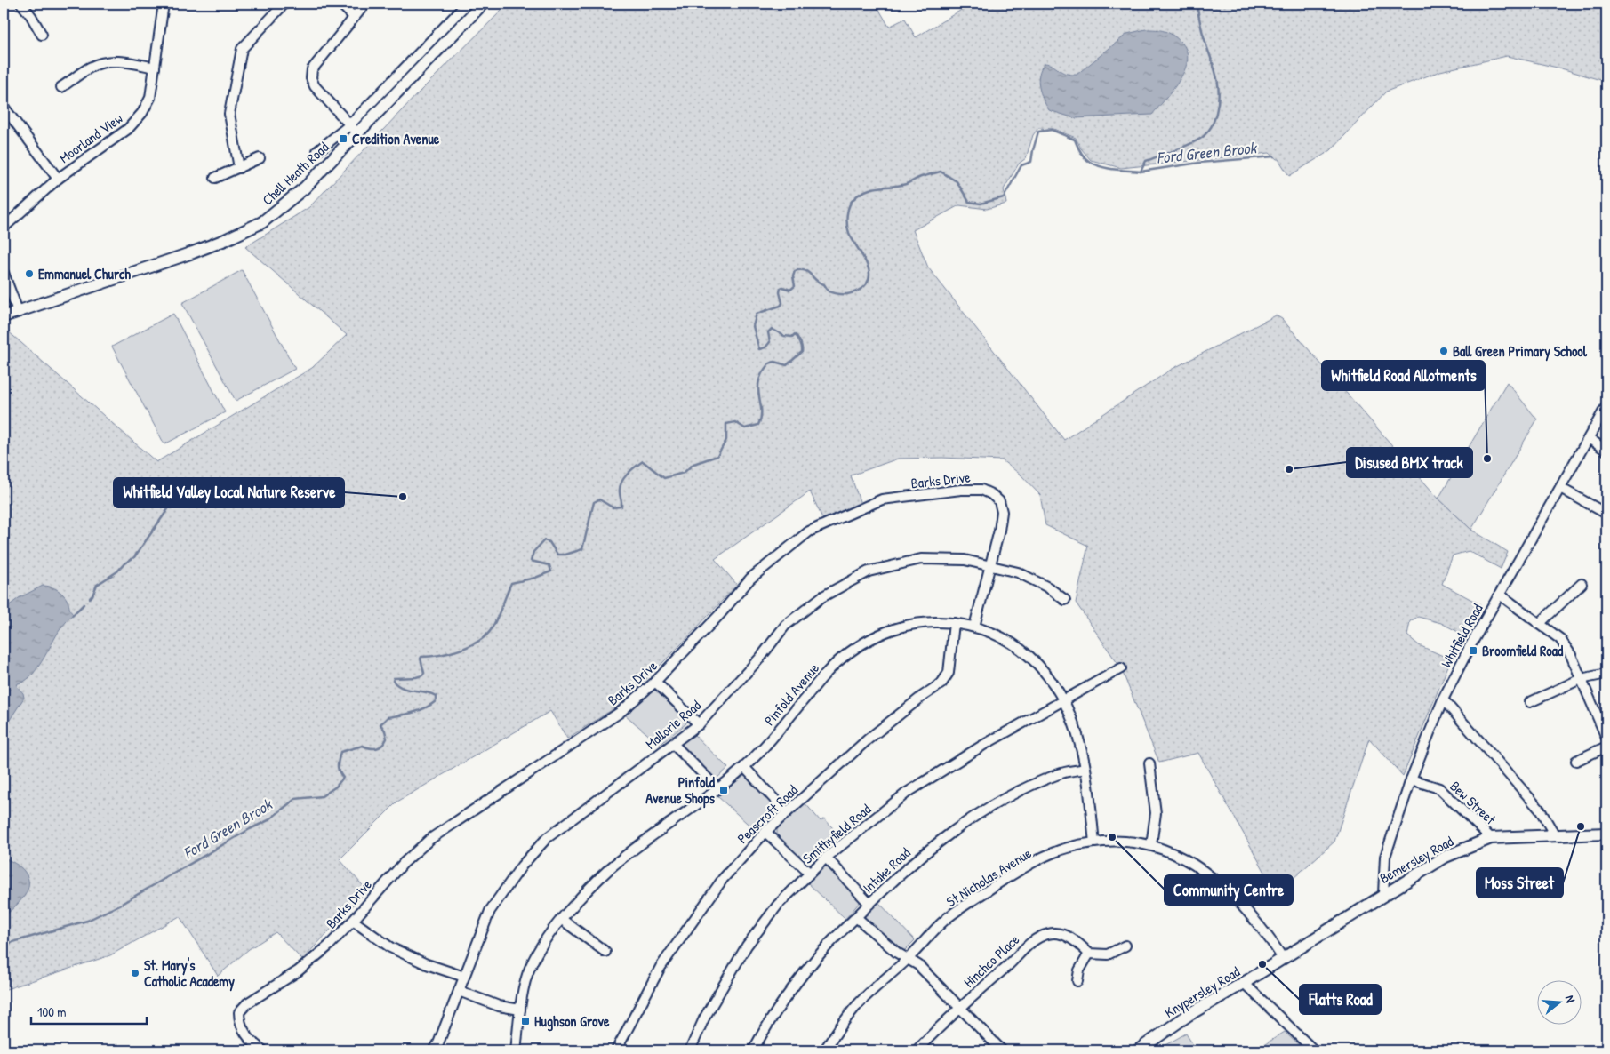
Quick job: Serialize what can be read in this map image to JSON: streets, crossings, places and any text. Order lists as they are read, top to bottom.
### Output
{
  "streets": {
    "street": [
      "Moorland View",
      "Chell Heath Road",
      "Barks Drive",
      "Whitfield Road",
      "Pinfold Avenue",
      "Mallorie Road",
      "Bew Street",
      "Peascroft Road",
      "Smithyfield Road",
      "Bemersley Road",
      "Intake Road",
      "St Nicholas Avenue",
      "Hinchco Place",
      "Knypersley Road"
    ]
  },
  "crossings": [
    ["Barks Drive", "Pinfold Avenue"],
    ["Barks Drive", "Mallorie Road"],
    ["Whitfield Road", "Bew Street"],
    ["Whitfield Road", "Bemersley Road"],
    ["Pinfold Avenue", "Peascroft Road"],
    ["Pinfold Avenue", "Smithyfield Road"],
    ["Pinfold Avenue", "Intake Road"],
    ["Pinfold Avenue", "St Nicholas Avenue"],
    ["Bew Street", "Bemersley Road"],
    ["Bemersley Road", "St Nicholas Avenue"],
    ["Bemersley Road", "Knypersley Road"],
    ["St Nicholas Avenue", "Knypersley Road"]
  ],
  "water": ["Ford Green Brook"],
  "places": {
    "transit": [
      "Credition Avenue",
      "Broomfield Road",
      "Pinfold Avenue Shops",
      "Hughson Grove"
    ],
    "other": [
      "Emmanuel Church",
      "Ball Green Primary School",
      "Whitfield Road Allotments",
      "Disused BMX track",
      "Whitfield Valley Local Nature Reserve",
      "Moss Street",
      "Community Centre",
      "Flatts Road",
      "St. Mary's Catholic Academy"
    ]
  },
  "scale_bar": "100 m",
  "north": "right"
}
